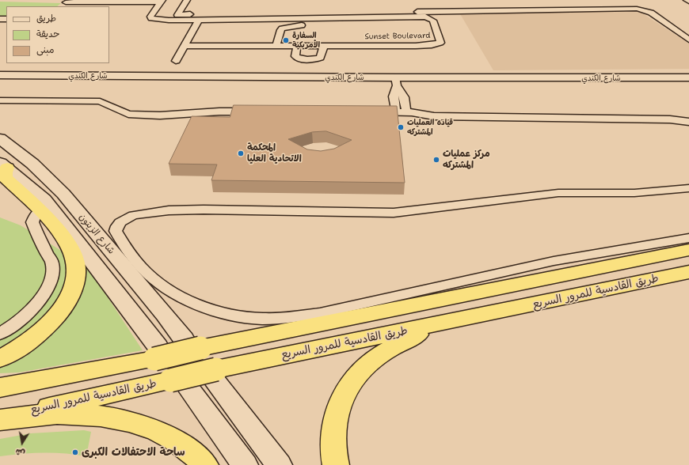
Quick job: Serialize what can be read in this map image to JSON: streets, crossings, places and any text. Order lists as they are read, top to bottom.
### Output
{
  "streets": {
    "highway": ["طريق القادسية للمرور السريع"],
    "street": ["Sunset Boulevard", "شارع الكندي", "شارع الزيتون"]
  },
  "places": [
    "السفارة الأمريكية",
    "قياده العمليات المشتركه",
    "المحكمة الاتحادية العليا",
    "مركز عمليات المشتركه",
    "ساحة الاحتفالات الكبرى"
  ],
  "legend": ["طريق", "حديقة", "مبنى"],
  "north": "bottom"
}
